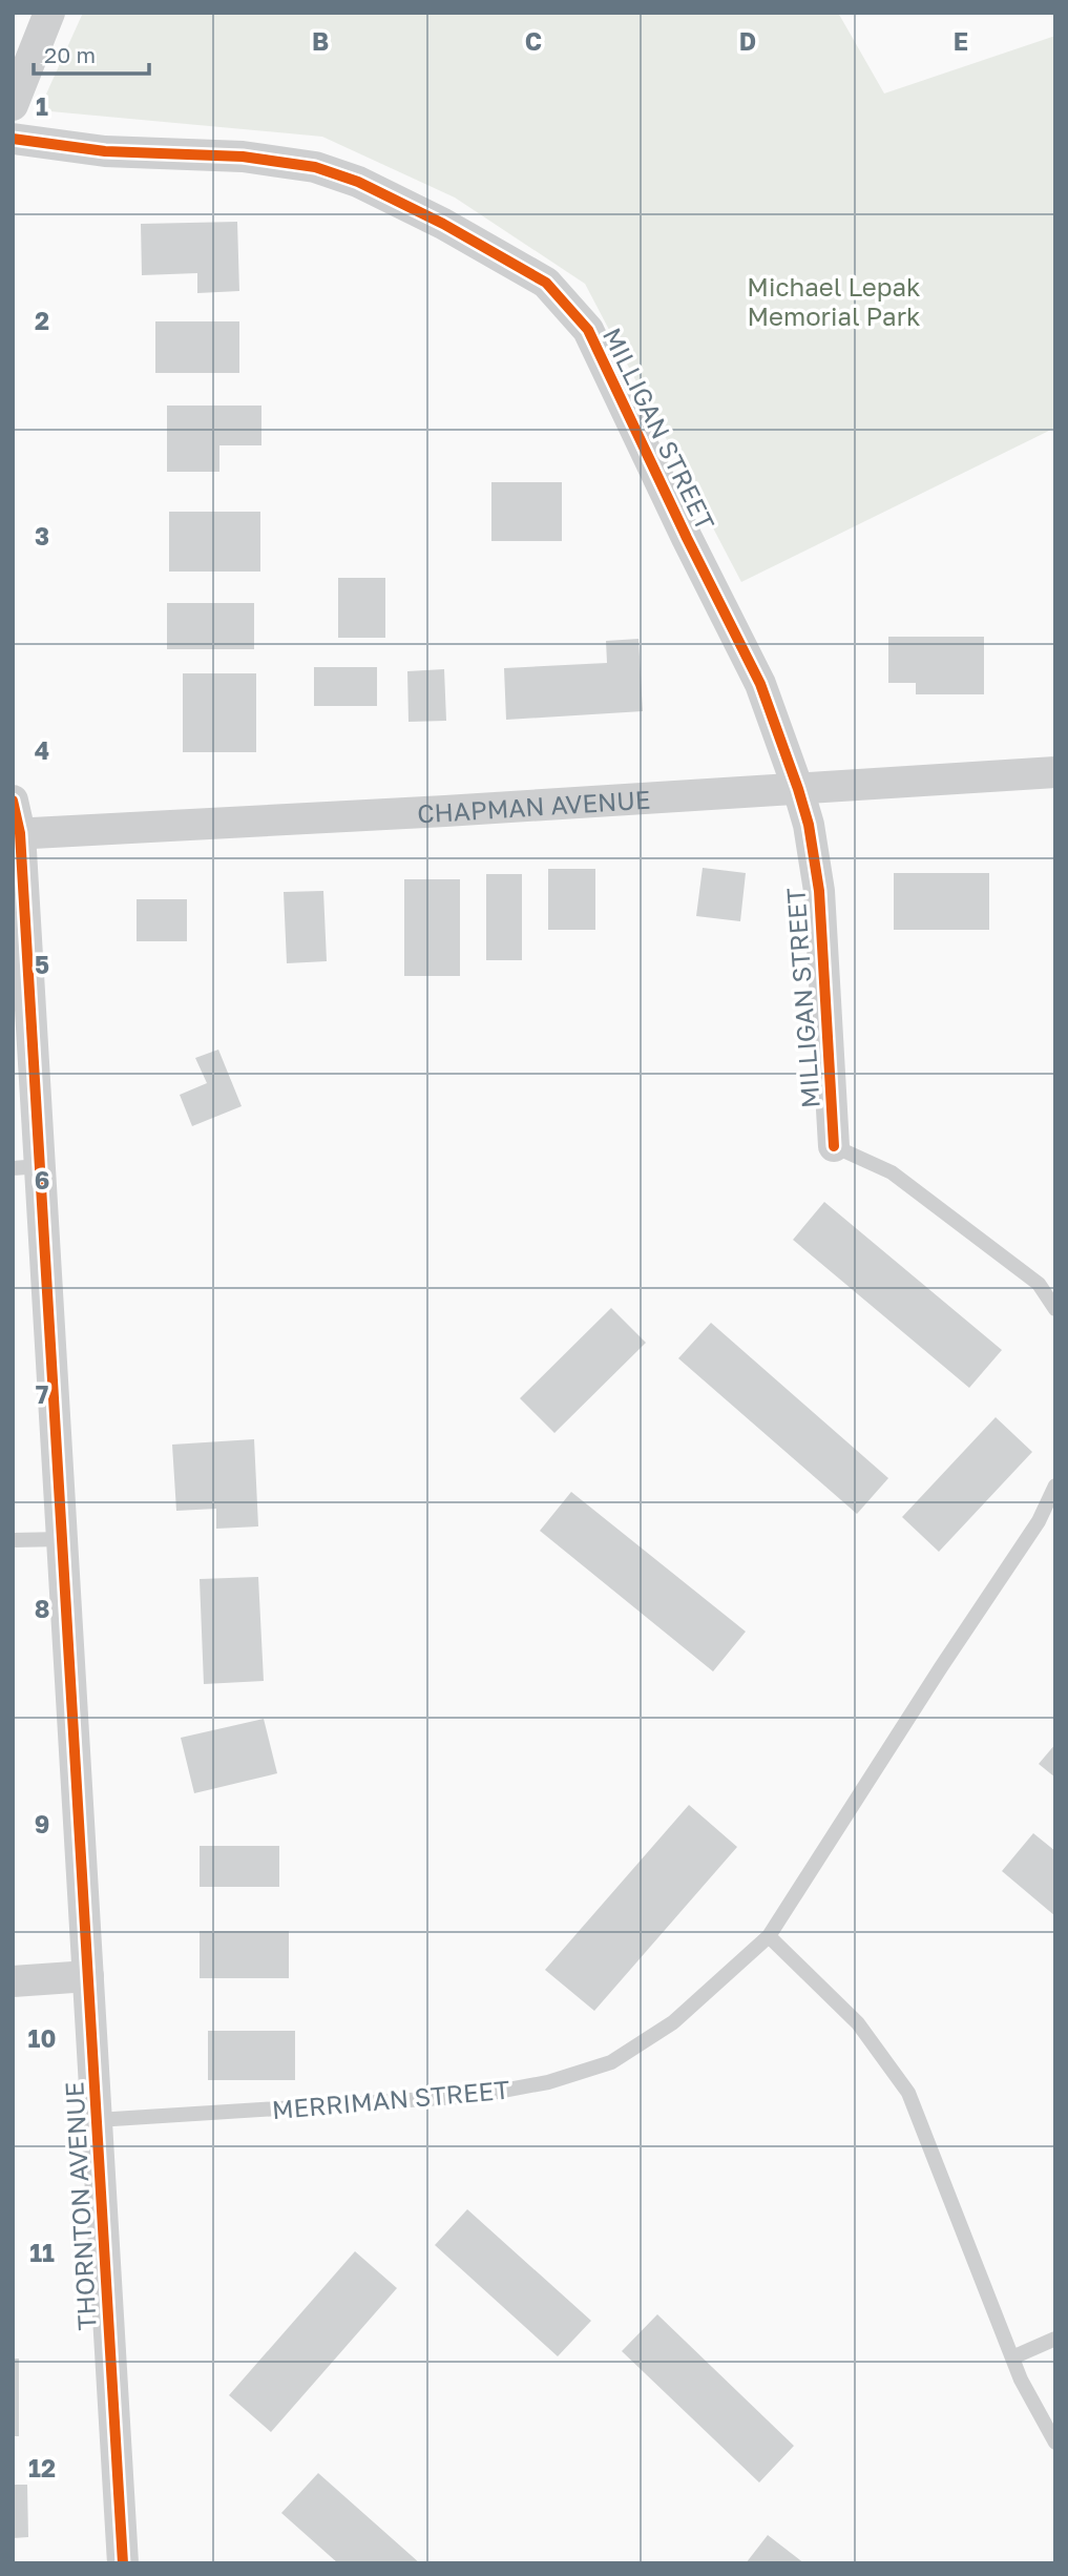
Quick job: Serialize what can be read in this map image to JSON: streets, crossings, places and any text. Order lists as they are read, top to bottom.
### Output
{
  "streets": {
    "street": ["MILLIGAN STREET", "CHAPMAN AVENUE", "THORNTON AVENUE"],
    "lane": ["MERRIMAN STREET"]
  },
  "crossings": [
    ["MILLIGAN STREET", "CHAPMAN AVENUE"],
    ["CHAPMAN AVENUE", "THORNTON AVENUE"],
    ["MERRIMAN STREET", "THORNTON AVENUE"]
  ],
  "parks": ["Michael Lepak Memorial Park"],
  "scale_bar": "20 m",
  "grid": {
    "columns": [
      "B",
      "C",
      "D",
      "E"
    ],
    "rows": [
      "1",
      "2",
      "3",
      "4",
      "5",
      "6",
      "7",
      "8",
      "9",
      "10",
      "11",
      "12"
    ]
  }
}
